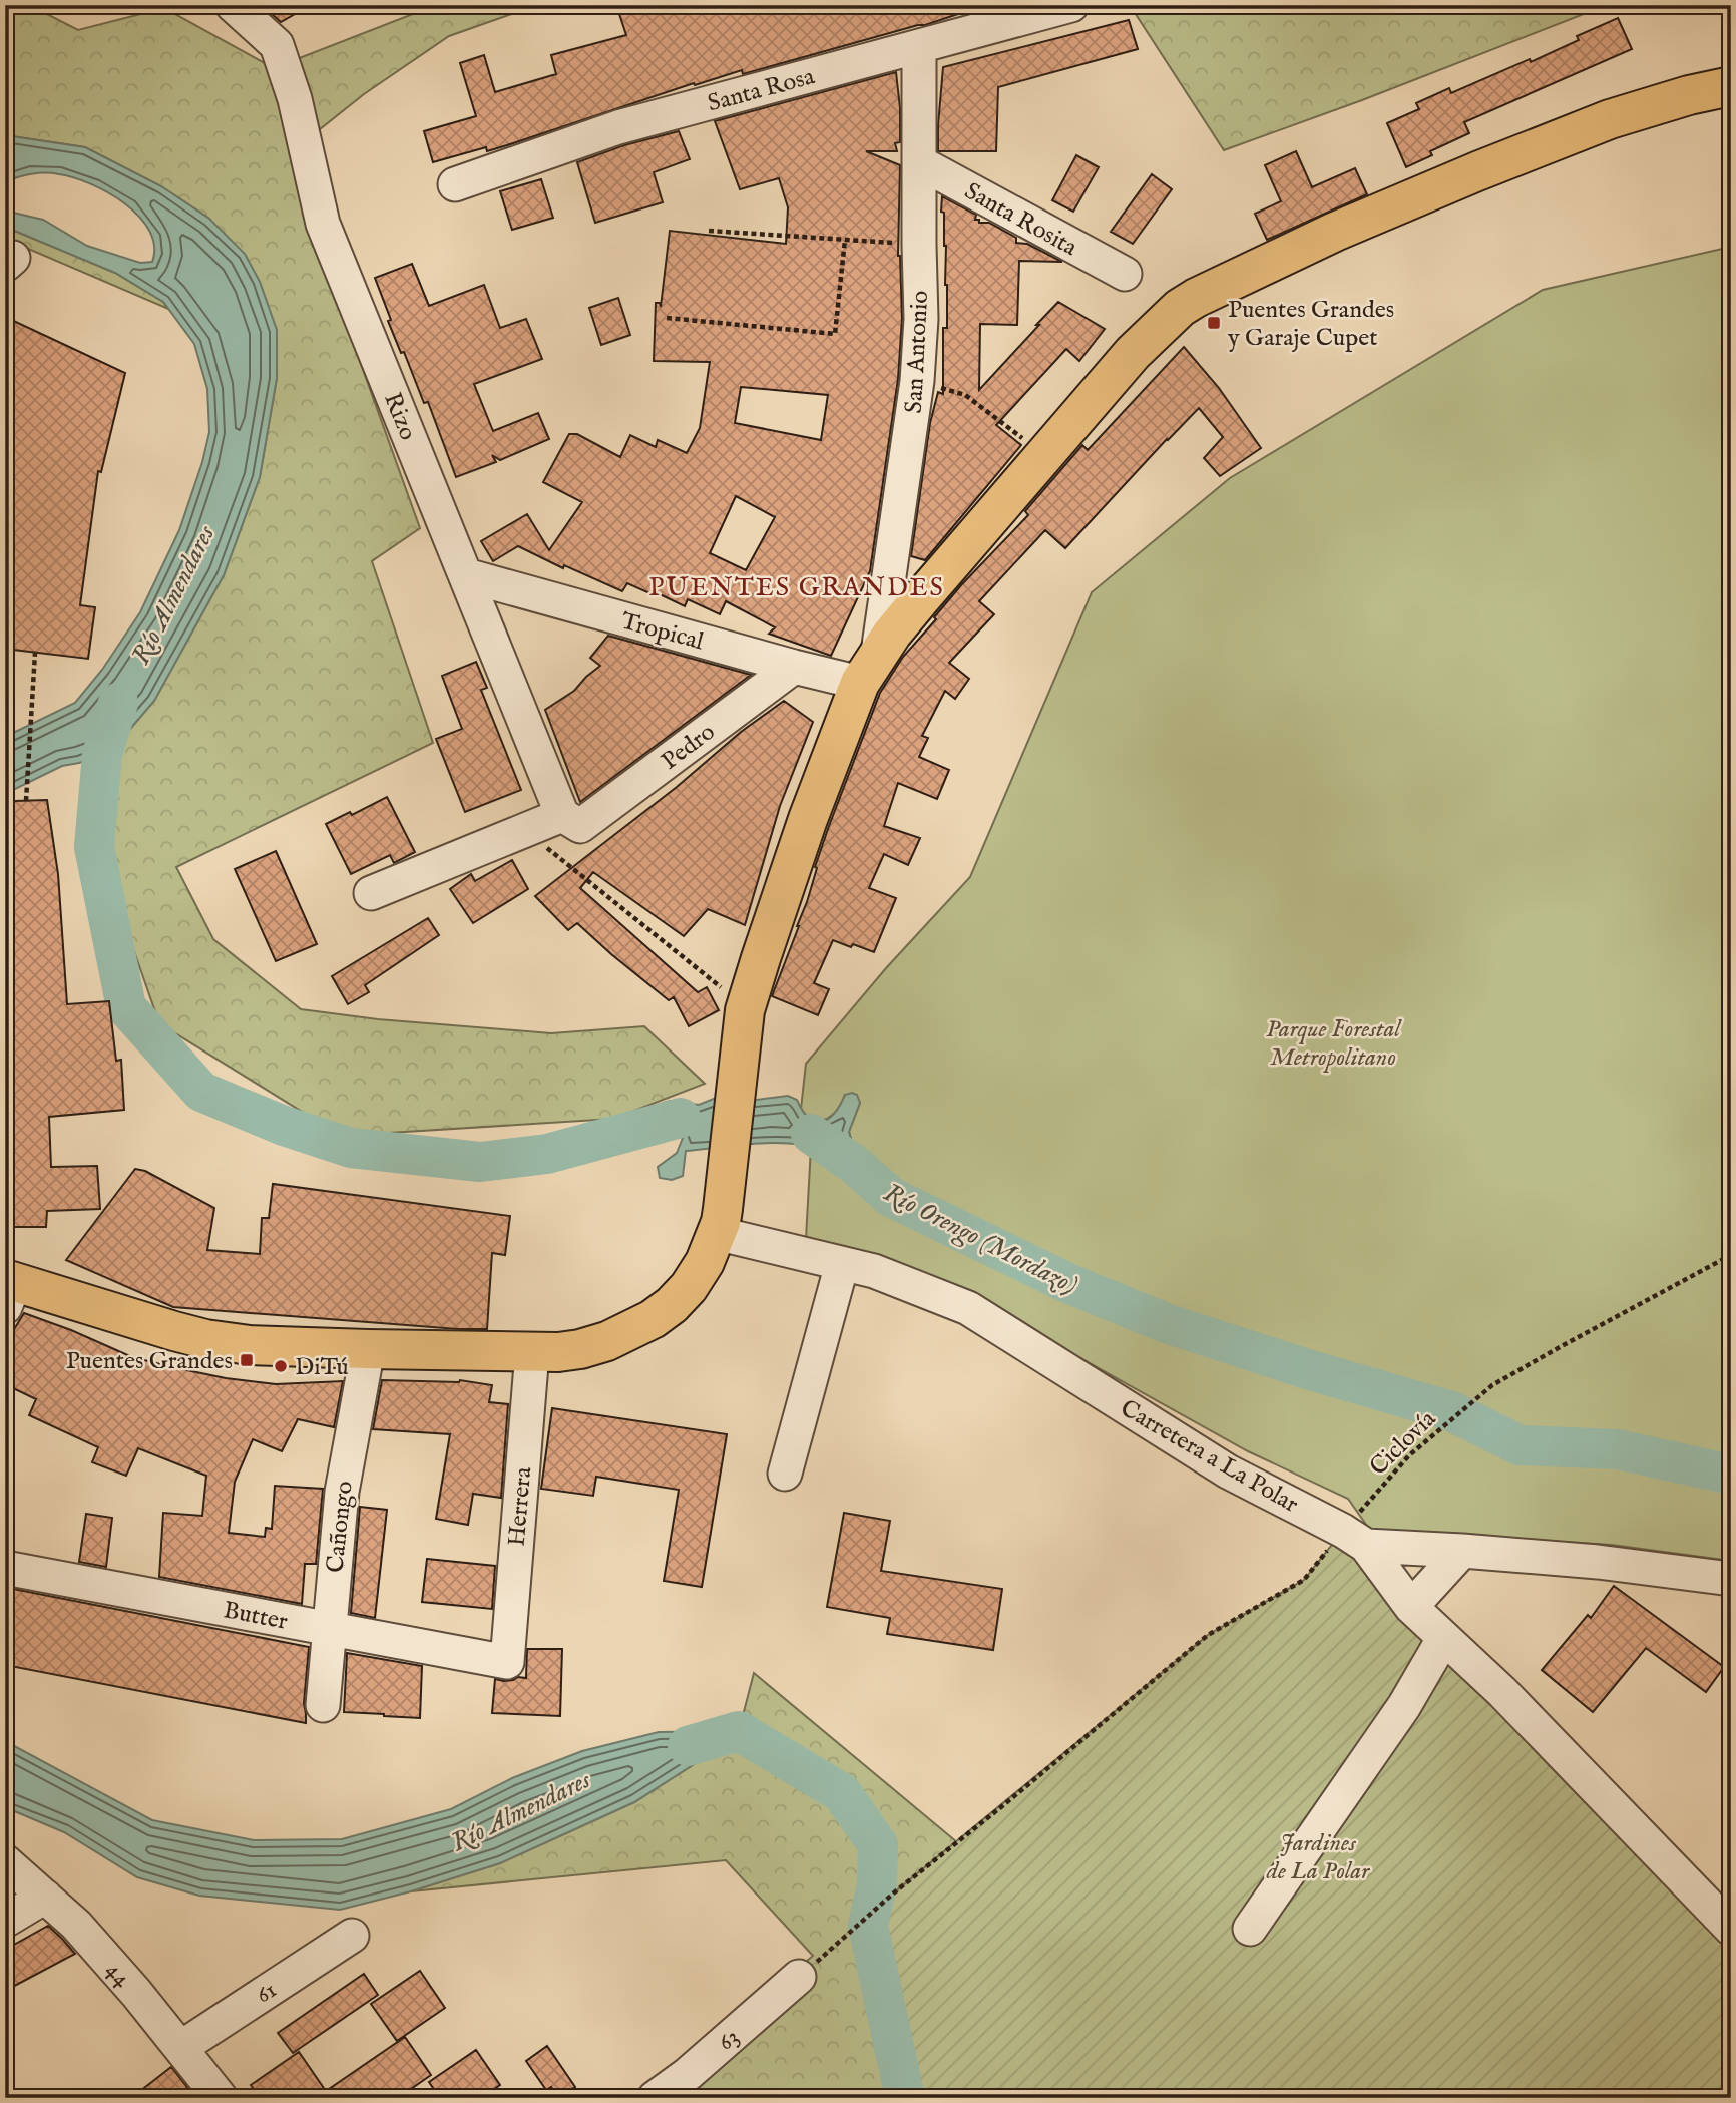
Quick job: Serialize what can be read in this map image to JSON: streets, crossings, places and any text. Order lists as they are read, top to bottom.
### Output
{
  "streets": {
    "street": [
      "Santa Rosa",
      "Santa Rosita",
      "San Antonio",
      "Rizo",
      "Tropical",
      "Pedro",
      "Carretera a La Polar",
      "Herrera",
      "Cañongo",
      "Butter",
      "44",
      "61",
      "63"
    ],
    "path": ["Ciclovía"]
  },
  "crossings": [
    ["Santa Rosa", "San Antonio"],
    ["Santa Rosita", "San Antonio"],
    ["San Antonio", "Tropical"],
    ["Rizo", "Tropical"],
    ["Rizo", "Pedro"],
    ["Tropical", "Pedro"],
    ["Ciclovía", "Carretera a La Polar"],
    ["Herrera", "Butter"],
    ["Cañongo", "Butter"],
    ["44", "61"]
  ],
  "districts": ["PUENTES GRANDES"],
  "water": ["Río Almendares", "Río Orengo (Mordazo)"],
  "parks": ["Parque Forestal Metropolitano", "Jardines de La Polar"],
  "places": {
    "transit": ["Puentes Grandes y Garaje Cupet", "Puentes Grandes"],
    "other": ["DiTú"]
  }
}
